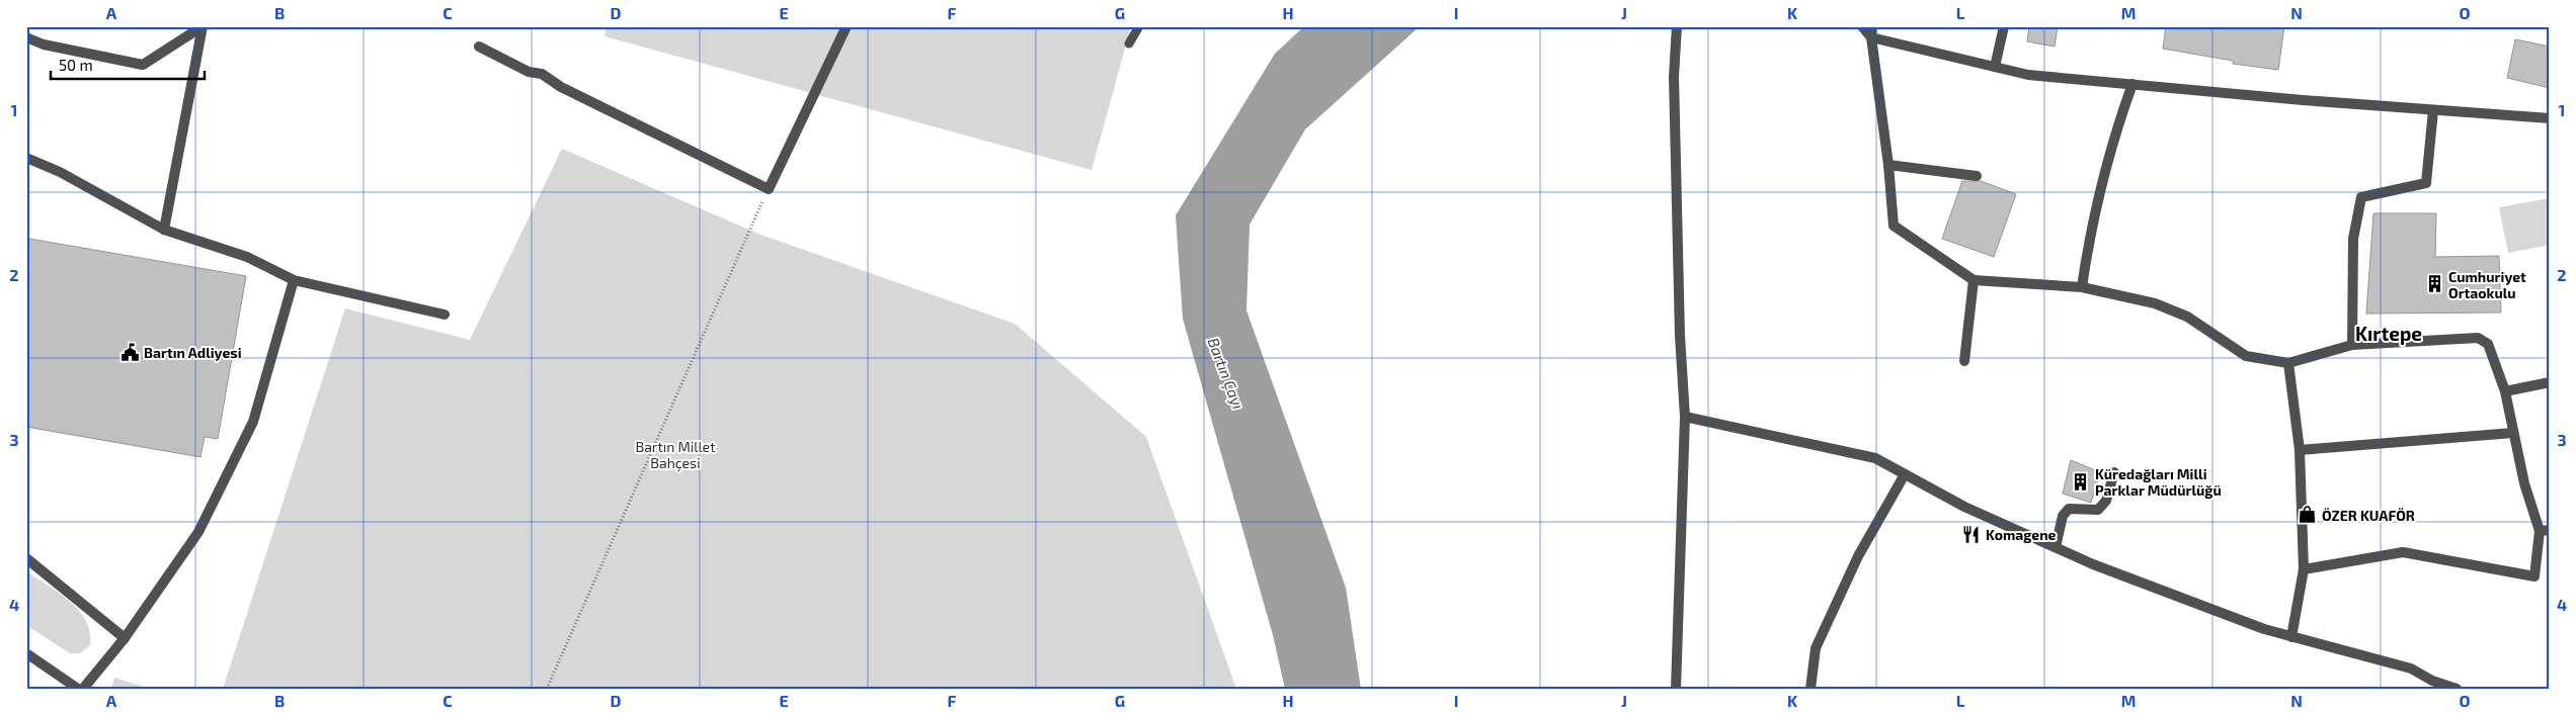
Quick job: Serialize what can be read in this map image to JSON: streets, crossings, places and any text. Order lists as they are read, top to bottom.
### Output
{
  "districts": ["Kırtepe"],
  "water": ["Bartın Çayı"],
  "parks": ["Bartın Millet Bahçesi"],
  "places": {
    "building": ["Cumhuriyet Ortaokulu", "Küredağları Milli Parklar Müdürlüğü"],
    "public building": ["Bartın Adliyesi"],
    "shop": ["ÖZER KUAFÖR"],
    "restaurant": ["Komagene"]
  },
  "scale_bar": "50 m",
  "grid": {
    "columns": [
      "A",
      "B",
      "C",
      "D",
      "E",
      "F",
      "G",
      "H",
      "I",
      "J",
      "K",
      "L",
      "M",
      "N",
      "O"
    ],
    "rows": [
      "1",
      "2",
      "3",
      "4"
    ]
  }
}
